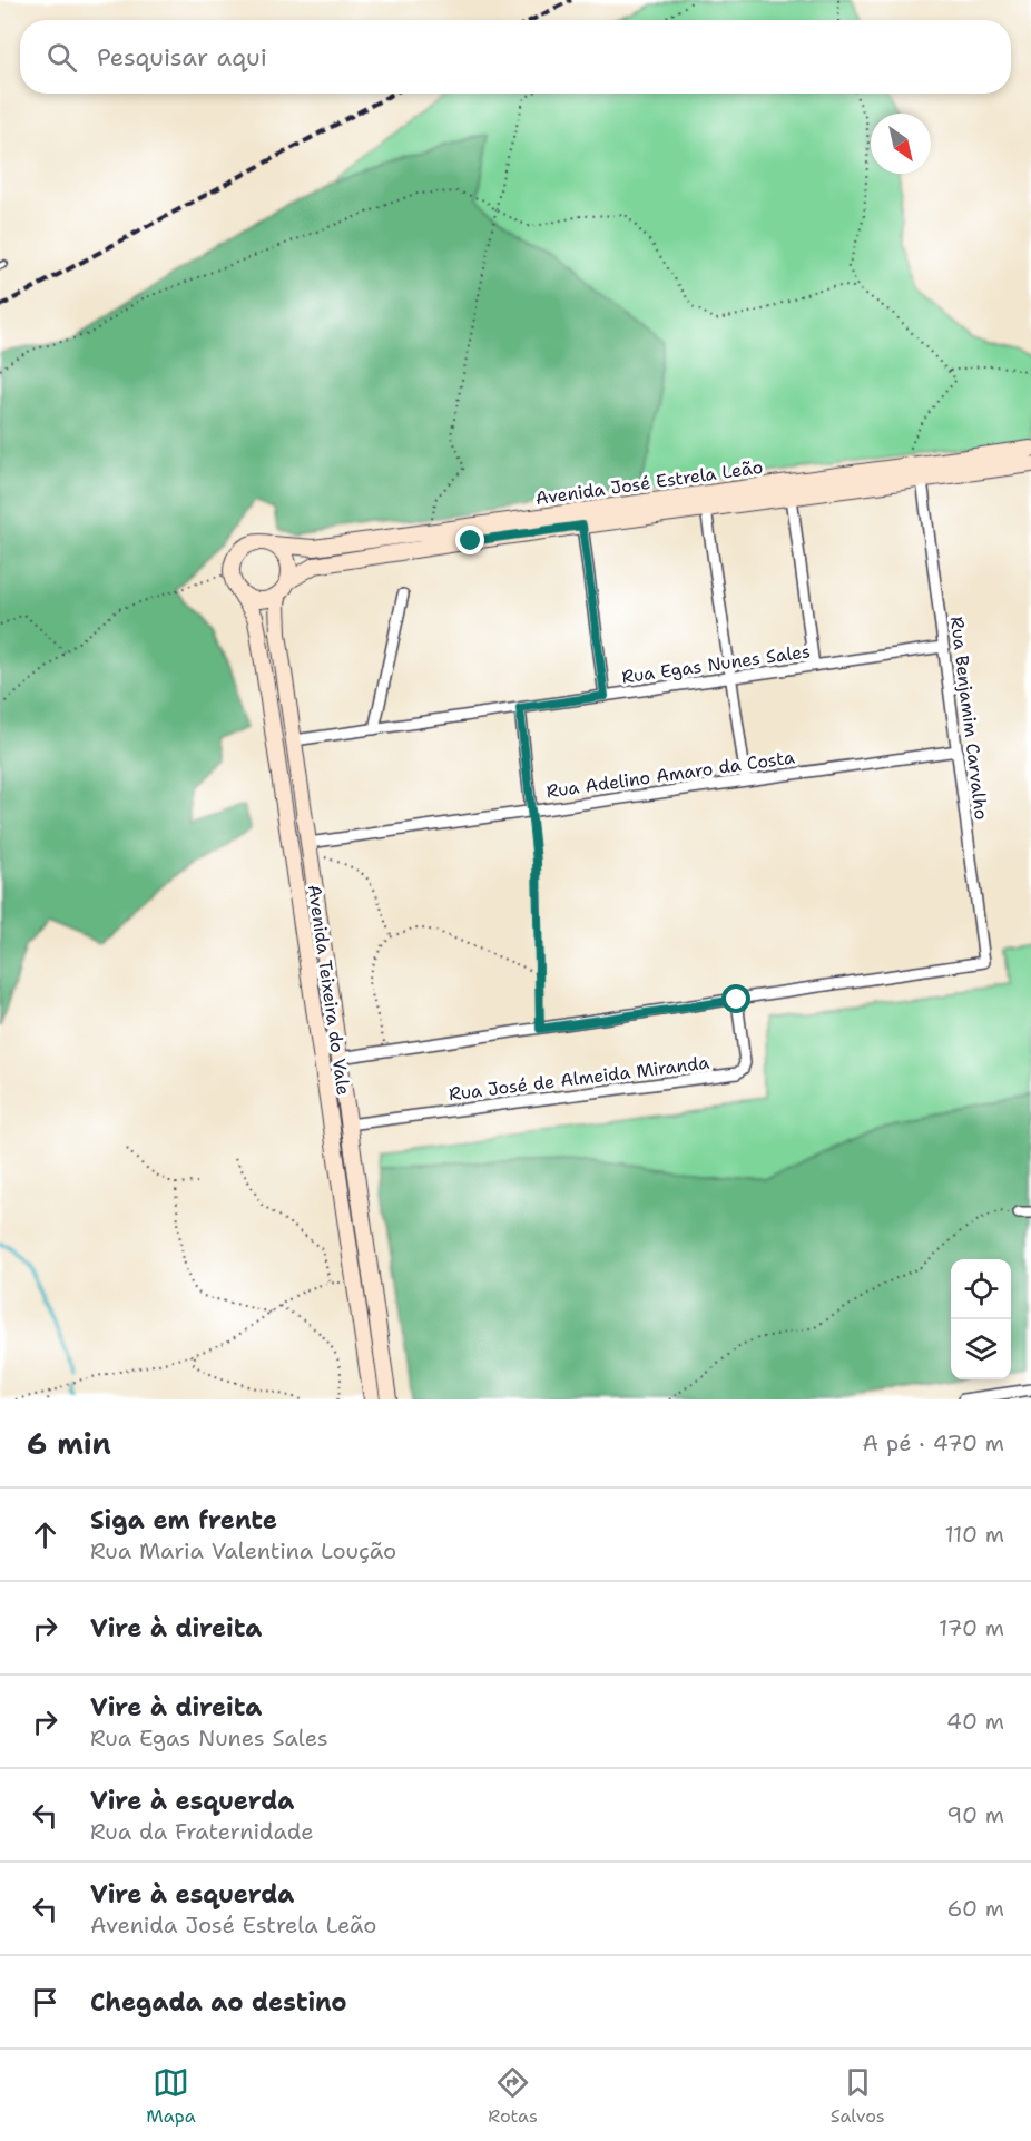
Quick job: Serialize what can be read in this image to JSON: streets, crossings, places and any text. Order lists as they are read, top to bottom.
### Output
{
  "streets": {
    "street": [
      "Avenida José Estrela Leão",
      "Rua Egas Nunes Sales",
      "Rua Benjamim Carvalho",
      "Rua Adelino Amaro da Costa",
      "Avenida Teixeira do Vale",
      "Rua José de Almeida Miranda"
    ]
  },
  "crossings": [
    ["Avenida José Estrela Leão", "Rua Benjamim Carvalho"],
    ["Avenida José Estrela Leão", "Avenida Teixeira do Vale"],
    ["Rua Egas Nunes Sales", "Rua Benjamim Carvalho"],
    ["Rua Egas Nunes Sales", "Avenida Teixeira do Vale"],
    ["Rua Benjamim Carvalho", "Rua Adelino Amaro da Costa"],
    ["Rua Benjamim Carvalho", "Rua José de Almeida Miranda"],
    ["Rua Adelino Amaro da Costa", "Avenida Teixeira do Vale"],
    ["Avenida Teixeira do Vale", "Rua José de Almeida Miranda"]
  ],
  "north": "bottom right",
  "page": {
    "search": "Pesquisar aqui",
    "heading": ["6 min", "A pé · 470 m"],
    "list": [
      ["Siga em frente", "Rua Maria Valentina Loução", "110 m"],
      ["Vire à direita", "170 m"],
      ["Vire à direita", "Rua Egas Nunes Sales", "40 m"],
      ["Vire à esquerda", "Rua da Fraternidade", "90 m"],
      ["Vire à esquerda", "Avenida José Estrela Leão", "60 m"],
      "Chegada ao destino"
    ],
    "nav": ["Mapa", "Rotas", "Salvos"]
  }
}
